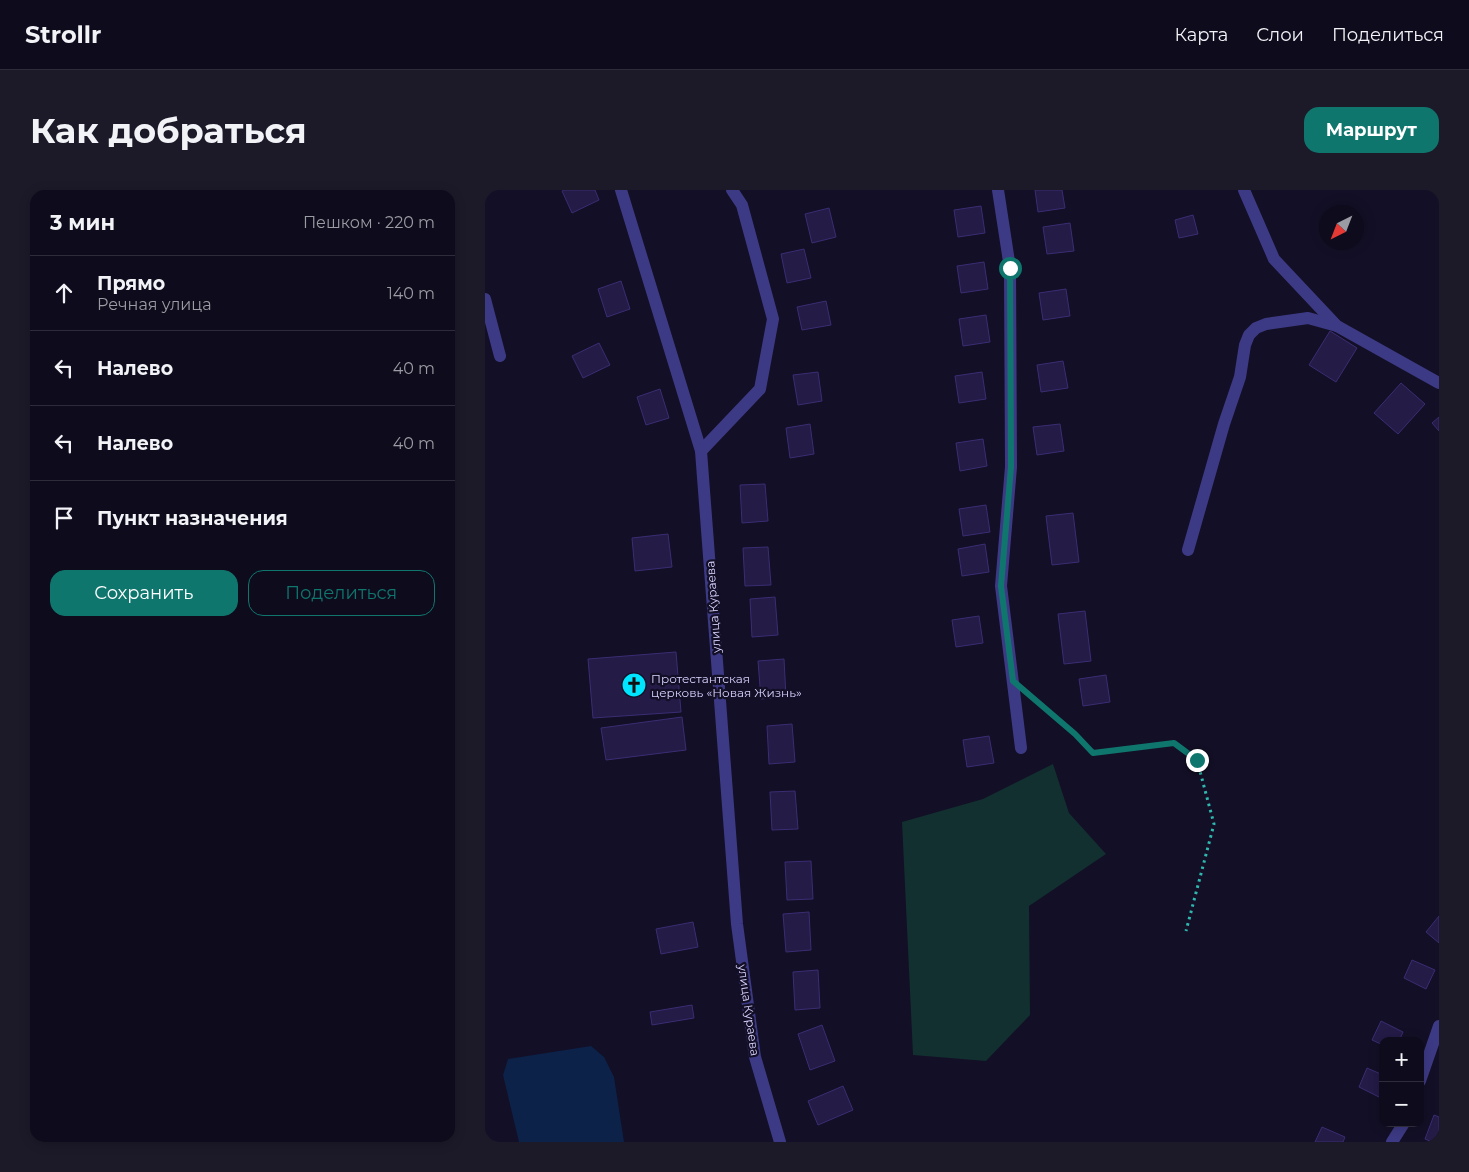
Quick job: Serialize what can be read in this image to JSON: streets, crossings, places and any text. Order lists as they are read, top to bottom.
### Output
{
  "streets": {
    "street": ["улица Кураева"]
  },
  "places": {
    "church": ["Протестантская церковь «Новая Жизнь»"]
  },
  "north": "bottom left",
  "page": {
    "header": "Strollr",
    "nav": ["Карта", "Слои", "Поделиться"],
    "buttons": [
      "Маршрут",
      ["Сохранить", "Поделиться"]
    ],
    "title": "Как добраться",
    "heading": ["3 мин", "Пешком · 220 m"],
    "list": [
      ["Прямо", "Речная улица", "140 m"],
      ["Налево", "40 m"],
      ["Налево", "40 m"],
      "Пункт назначения"
    ],
    "map_buttons": ["+", "−"]
  }
}
